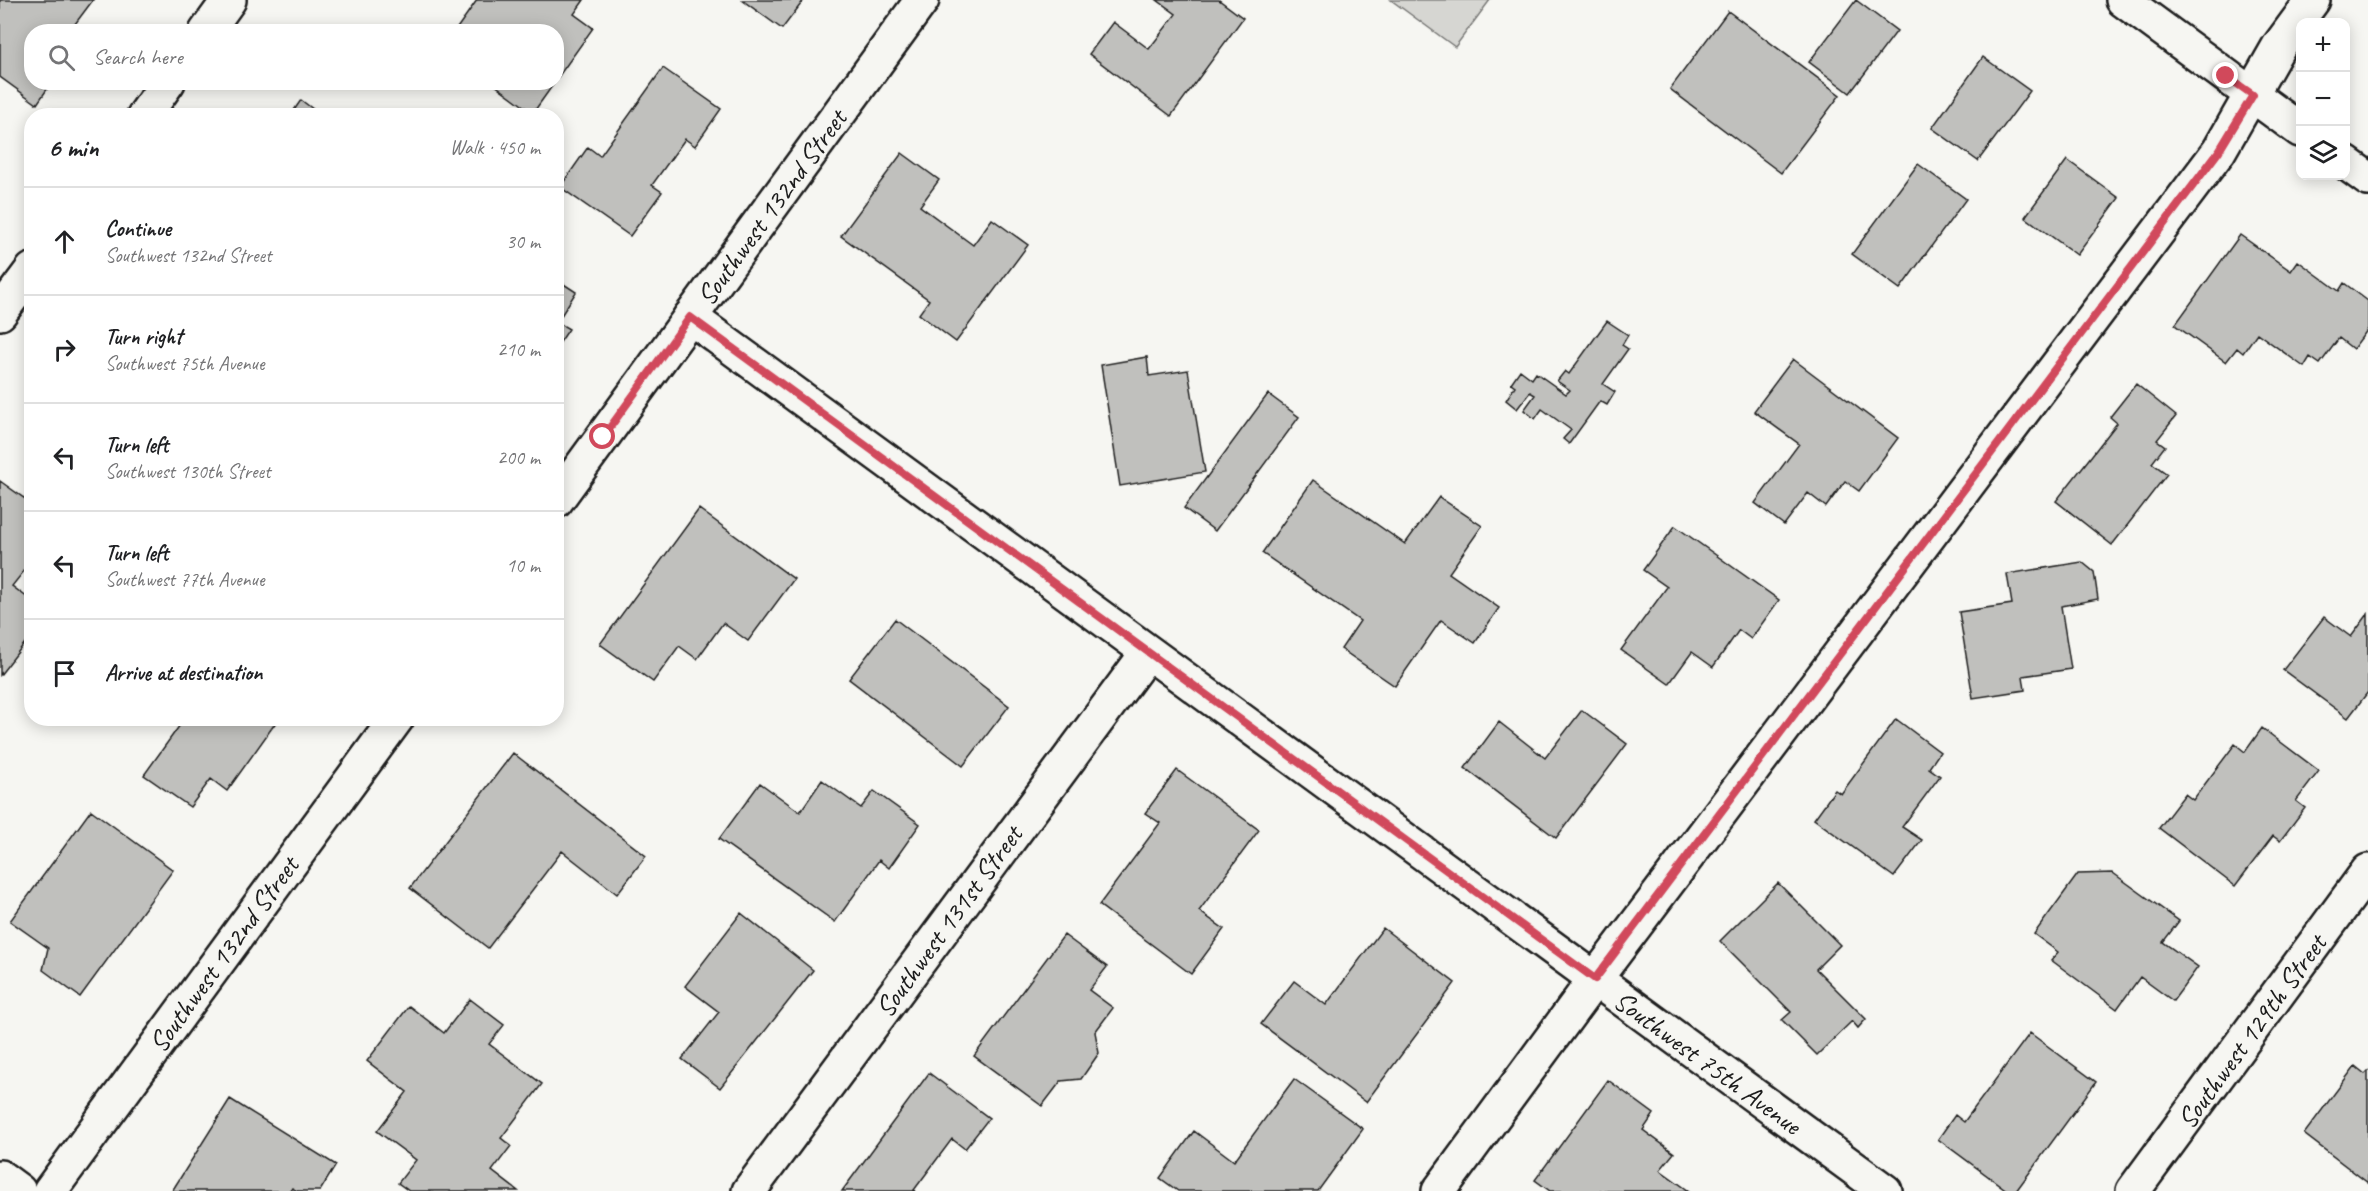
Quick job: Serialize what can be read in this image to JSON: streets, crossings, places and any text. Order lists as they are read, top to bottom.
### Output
{
  "streets": {
    "street": [
      "Southwest 132nd Street",
      "Southwest 131st Street",
      "Southwest 129th Street",
      "Southwest 75th Avenue"
    ]
  },
  "crossings": [
    ["Southwest 132nd Street", "Southwest 75th Avenue"],
    ["Southwest 131st Street", "Southwest 75th Avenue"]
  ],
  "page": {
    "map_buttons": ["+", "−"],
    "search": "Search here",
    "heading": ["6 min", "Walk · 450 m"],
    "list": [
      ["Continue", "Southwest 132nd Street", "30 m"],
      ["Turn right", "Southwest 75th Avenue", "210 m"],
      ["Turn left", "Southwest 130th Street", "200 m"],
      ["Turn left", "Southwest 77th Avenue", "10 m"],
      "Arrive at destination"
    ]
  }
}
